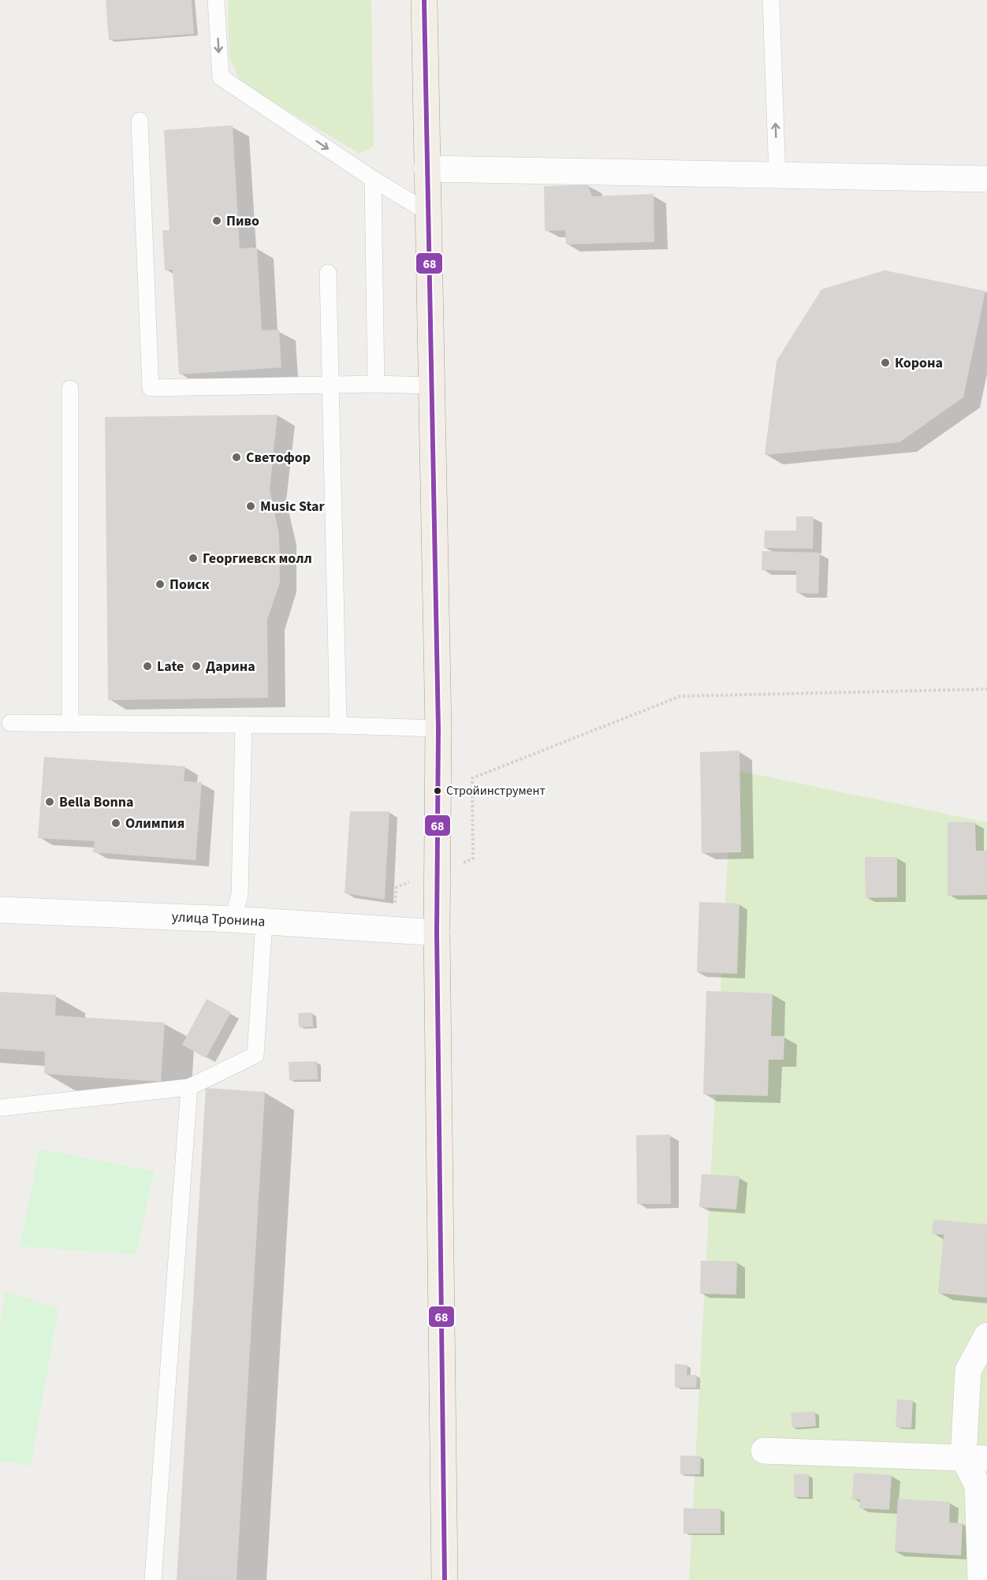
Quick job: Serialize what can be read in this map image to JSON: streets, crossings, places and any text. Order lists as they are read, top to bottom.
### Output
{
  "streets": {
    "street": ["улица Тронина"]
  },
  "places": [
    "Пиво",
    "Корона",
    "Светофор",
    "Music Star",
    "Георгиевск молл",
    "Поиск",
    "Late",
    "Дарина",
    "Стройинструмент",
    "Bella Bonna",
    "Олимпия"
  ],
  "lines": ["transit line 68"]
}
